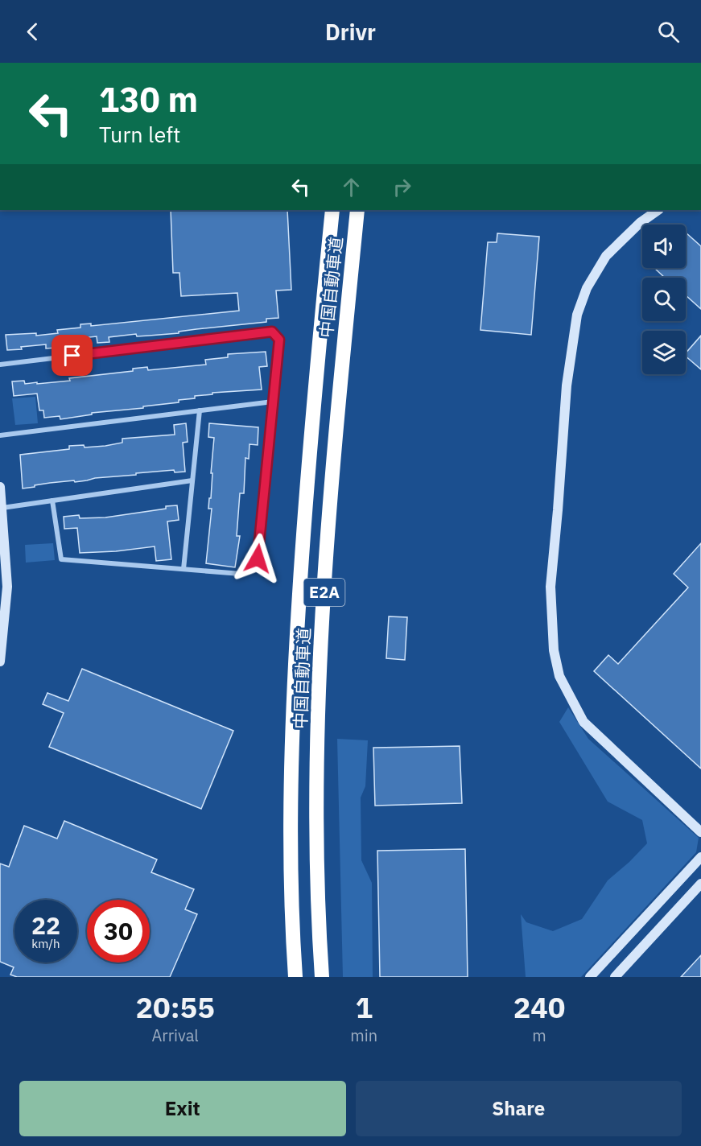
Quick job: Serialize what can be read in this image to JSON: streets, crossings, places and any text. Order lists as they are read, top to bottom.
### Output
{
  "streets": {
    "highway": ["中国自動車道", "E2A"]
  },
  "page": {
    "header": "Drivr",
    "turn": ["130 m", "Turn left"],
    "speed": "22 km/h",
    "limit": "30",
    "eta": [
      "20:55",
      "Arrival",
      "1",
      "min",
      "240",
      "m"
    ],
    "buttons": ["Exit", "Share"]
  }
}
